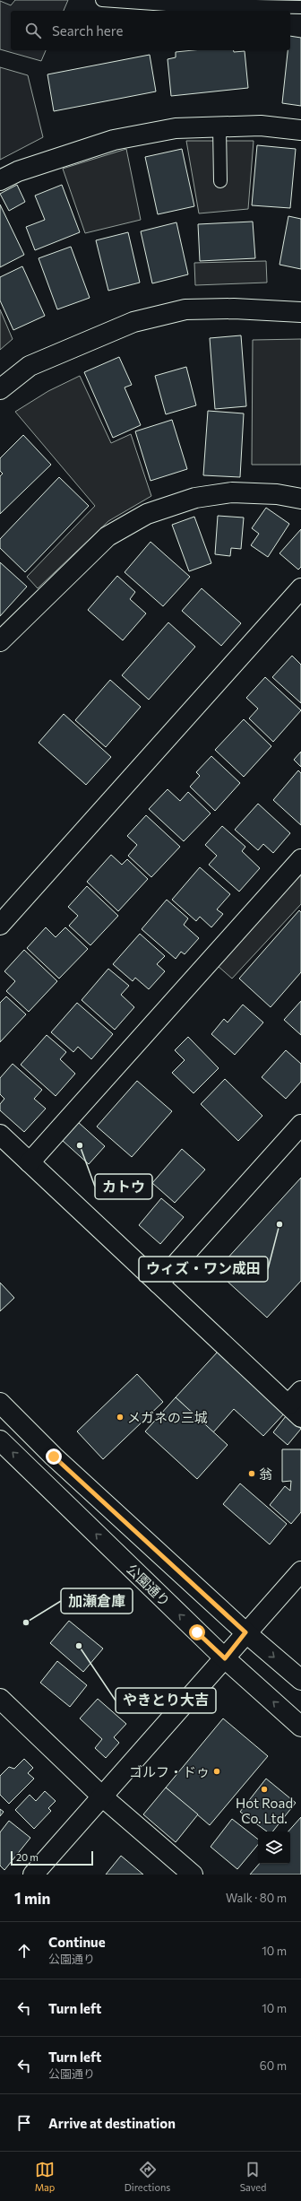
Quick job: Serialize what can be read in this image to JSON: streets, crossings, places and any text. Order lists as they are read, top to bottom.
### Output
{
  "streets": {
    "street": ["公園通り"]
  },
  "places": [
    "カトウ",
    "ウィズ・ワン成田",
    "メガネの三城",
    "翁",
    "加瀬倉庫",
    "やきとり大吉",
    "ゴルフ・ドゥ",
    "Hot Road Co. Ltd."
  ],
  "scale_bar": "20 m",
  "page": {
    "search": "Search here",
    "scale": "20 m",
    "heading": ["1 min", "Walk · 80 m"],
    "list": [
      ["Continue", "公園通り", "10 m"],
      ["Turn left", "10 m"],
      ["Turn left", "公園通り", "60 m"],
      "Arrive at destination"
    ],
    "nav": ["Map", "Directions", "Saved"]
  }
}
